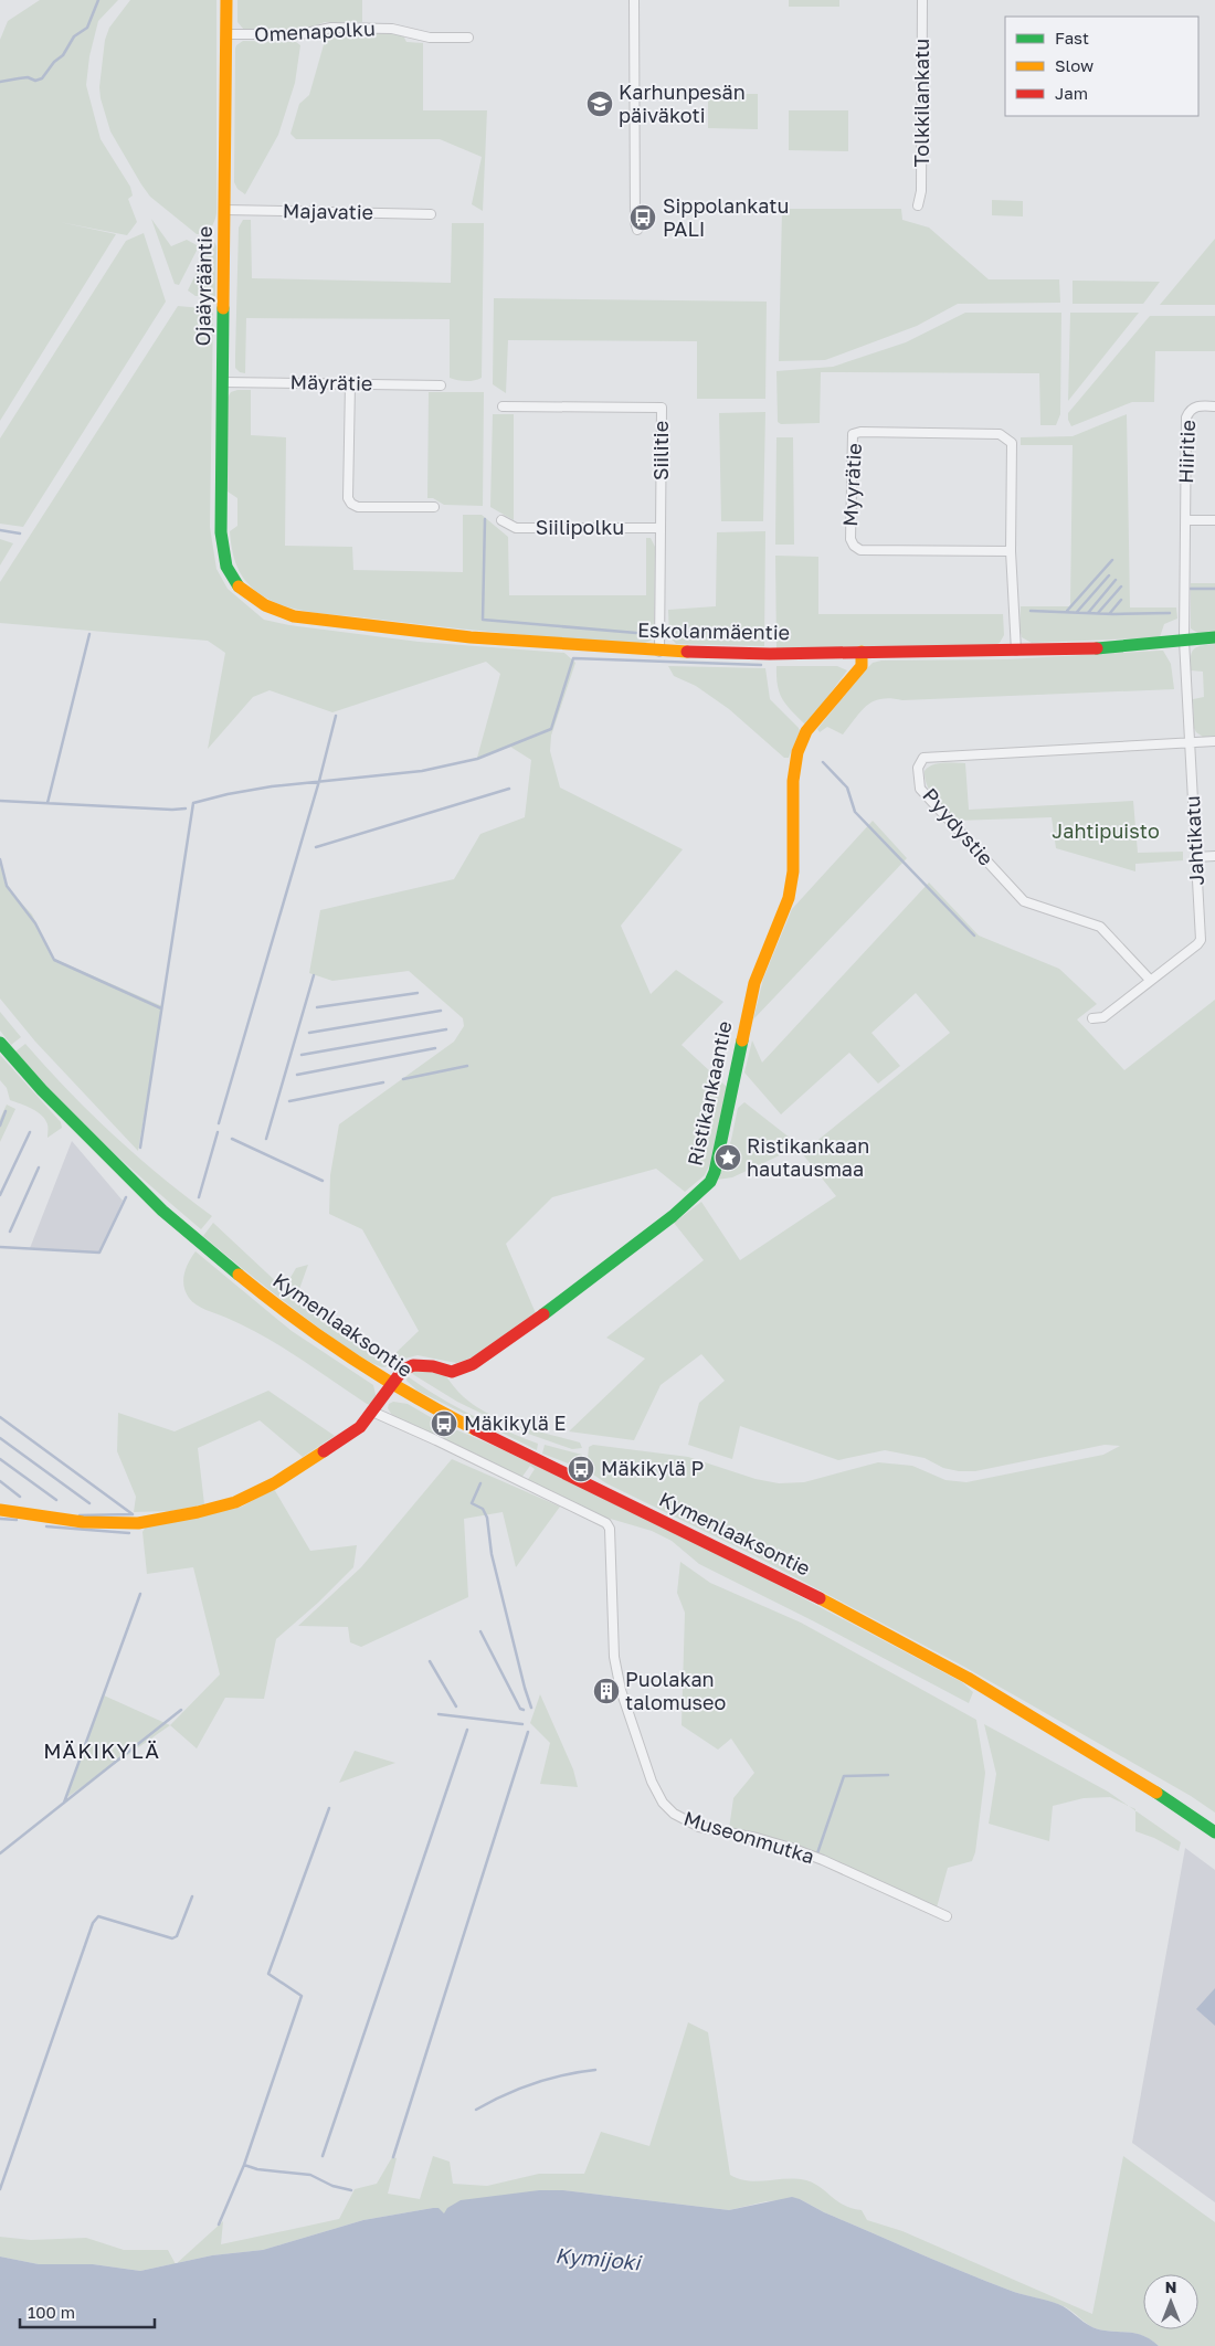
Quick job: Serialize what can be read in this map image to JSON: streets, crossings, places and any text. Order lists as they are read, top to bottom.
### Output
{
  "streets": {
    "street": [
      "Omenapolku",
      "Tolkkilankatu",
      "Majavatie",
      "Ojaäyrääntie",
      "Mäyrätie",
      "Siilitie",
      "Hiiritie",
      "Myyrätie",
      "Siilipolku",
      "Eskolanmäentie",
      "Pyydystie",
      "Jahtikatu",
      "Ristikankaantie",
      "Kymenlaaksontie",
      "Museonmutka"
    ]
  },
  "crossings": [
    ["Omenapolku", "Ojaäyrääntie"],
    ["Majavatie", "Ojaäyrääntie"],
    ["Ojaäyrääntie", "Mäyrätie"],
    ["Ojaäyrääntie", "Eskolanmäentie"],
    ["Siilitie", "Siilipolku"],
    ["Siilitie", "Eskolanmäentie"],
    ["Hiiritie", "Eskolanmäentie"],
    ["Hiiritie", "Jahtikatu"],
    ["Myyrätie", "Eskolanmäentie"],
    ["Eskolanmäentie", "Jahtikatu"],
    ["Eskolanmäentie", "Ristikankaantie"],
    ["Pyydystie", "Jahtikatu"],
    ["Ristikankaantie", "Kymenlaaksontie"]
  ],
  "districts": ["MÄKIKYLÄ"],
  "water": ["Kymijoki"],
  "parks": ["Jahtipuisto"],
  "places": {
    "school or university": ["Karhunpesän päiväkoti"],
    "bus stop": ["Sippolankatu PALI", "Mäkikylä E", "Mäkikylä P"],
    "place": ["Ristikankaan hautausmaa"],
    "building": ["Puolakan talomuseo"]
  },
  "legend": ["Fast", "Slow", "Jam"],
  "scale_bar": "100 m",
  "north": "top"
}
